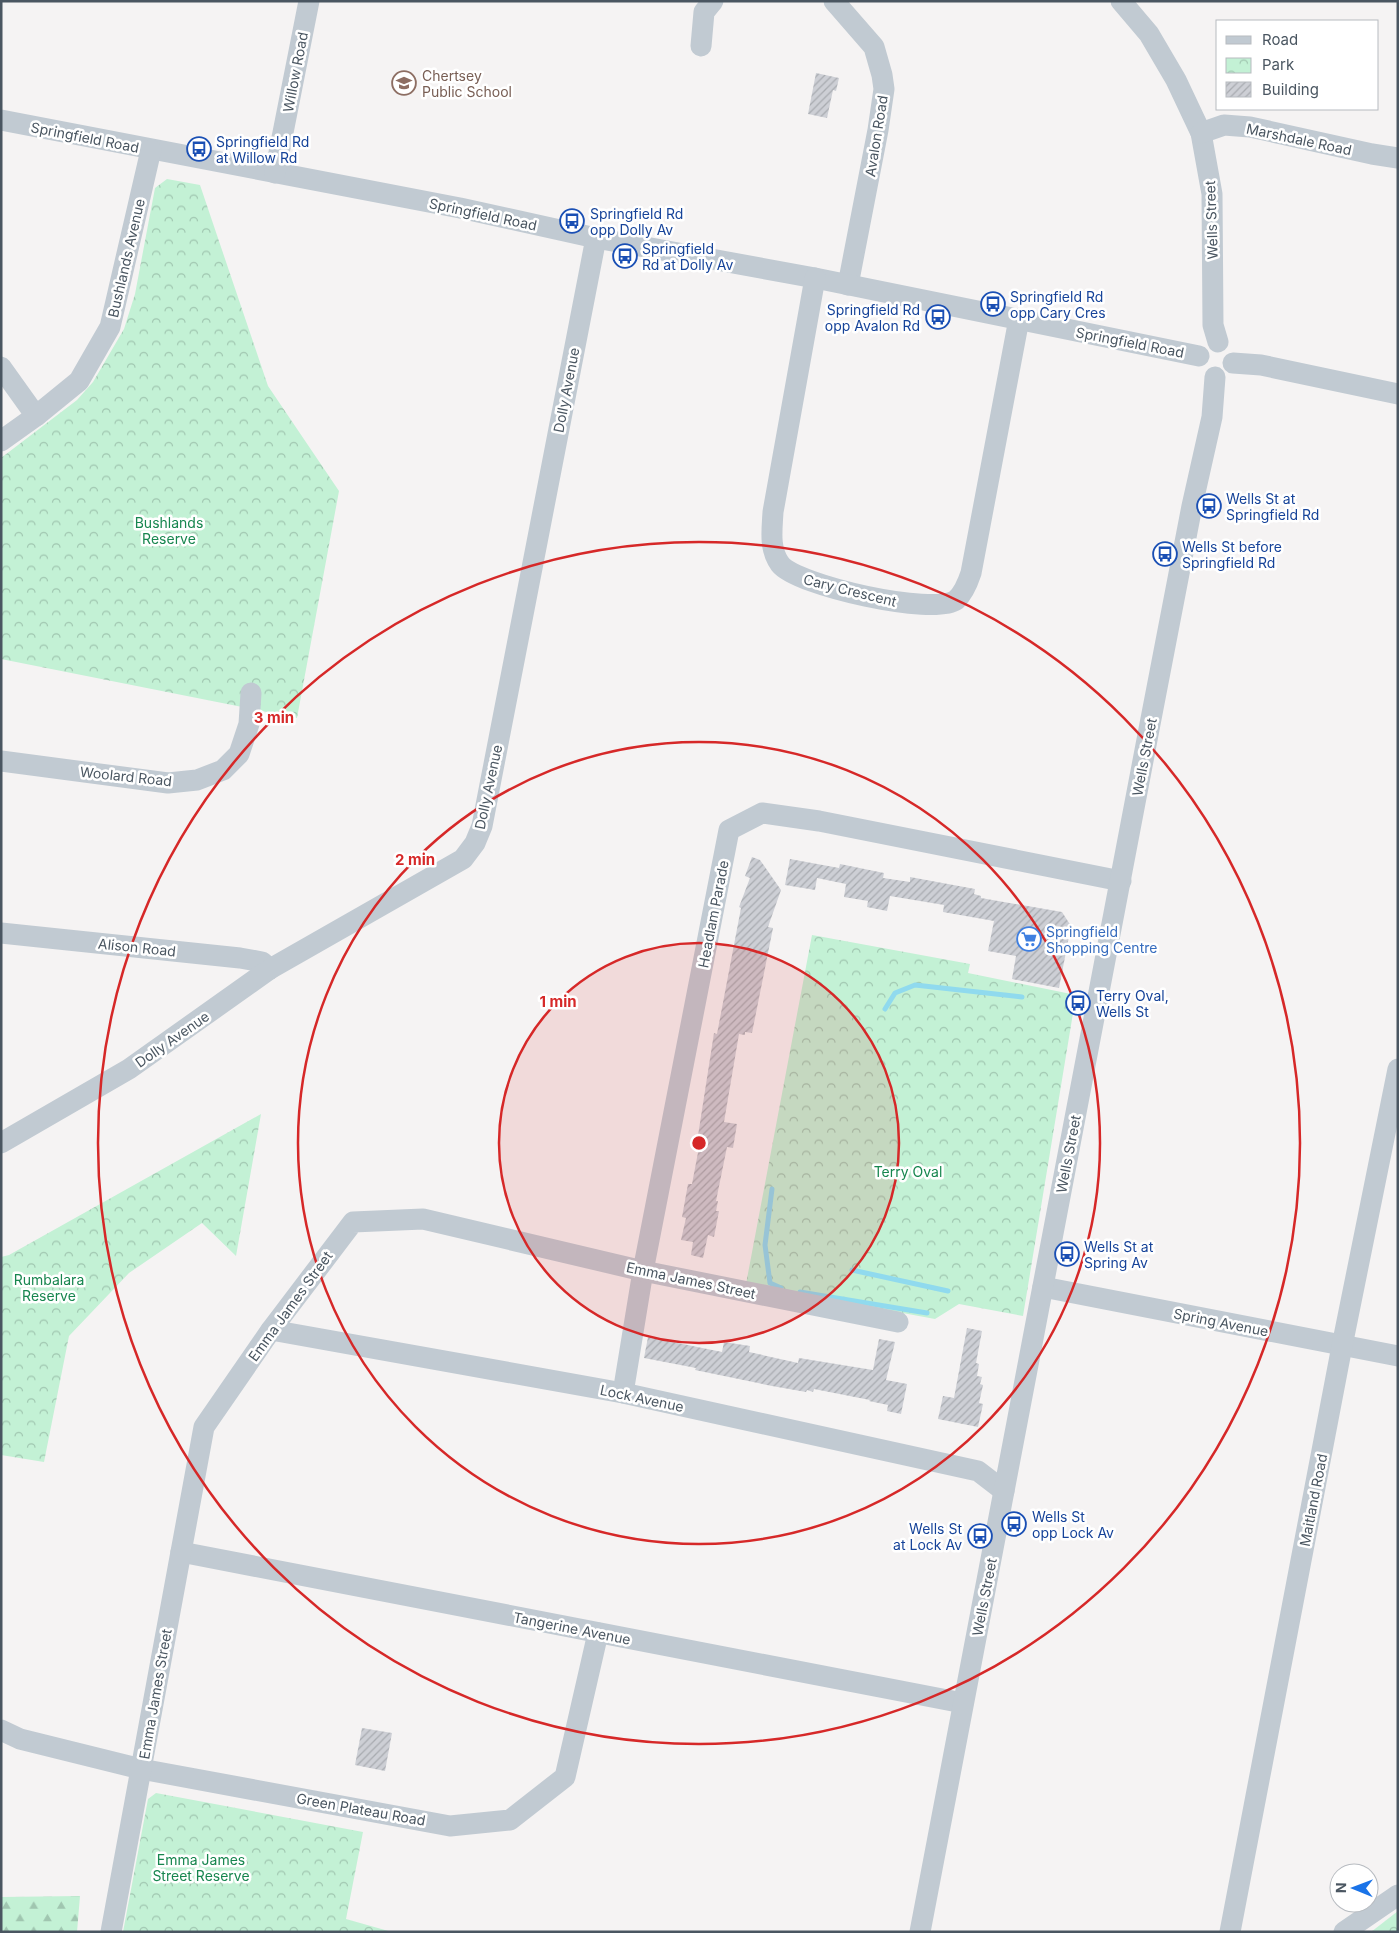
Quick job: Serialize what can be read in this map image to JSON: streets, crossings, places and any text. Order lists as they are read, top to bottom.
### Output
{
  "streets": {
    "street": [
      "Willow Road",
      "Avalon Road",
      "Springfield Road",
      "Marshdale Road",
      "Wells Street",
      "Bushlands Avenue",
      "Dolly Avenue",
      "Cary Crescent",
      "Woolard Road",
      "Headlam Parade",
      "Alison Road",
      "Emma James Street",
      "Spring Avenue",
      "Lock Avenue",
      "Maitland Road",
      "Tangerine Avenue",
      "Green Plateau Road"
    ]
  },
  "crossings": [
    ["Willow Road", "Springfield Road"],
    ["Avalon Road", "Springfield Road"],
    ["Springfield Road", "Wells Street"],
    ["Springfield Road", "Bushlands Avenue"],
    ["Springfield Road", "Dolly Avenue"],
    ["Springfield Road", "Cary Crescent"],
    ["Marshdale Road", "Wells Street"],
    ["Wells Street", "Headlam Parade"],
    ["Wells Street", "Spring Avenue"],
    ["Wells Street", "Lock Avenue"],
    ["Wells Street", "Tangerine Avenue"],
    ["Dolly Avenue", "Alison Road"],
    ["Headlam Parade", "Emma James Street"],
    ["Headlam Parade", "Lock Avenue"],
    ["Emma James Street", "Lock Avenue"],
    ["Emma James Street", "Tangerine Avenue"],
    ["Emma James Street", "Green Plateau Road"],
    ["Spring Avenue", "Maitland Road"],
    ["Tangerine Avenue", "Green Plateau Road"]
  ],
  "parks": [
    "Bushlands Reserve",
    "Terry Oval",
    "Rumbalara Reserve",
    "Emma James Street Reserve"
  ],
  "places": {
    "school or university": ["Chertsey Public School"],
    "bus stop": [
      "Springfield Rd at Willow Rd",
      "Springfield Rd opp Dolly Av",
      "Springfield Rd at Dolly Av",
      "Springfield Rd opp Cary Cres",
      "Springfield Rd opp Avalon Rd",
      "Wells St at Springfield Rd",
      "Wells St before Springfield Rd",
      "Terry Oval, Wells St",
      "Wells St at Spring Av",
      "Wells St opp Lock Av",
      "Wells St at Lock Av"
    ],
    "supermarket": ["Springfield Shopping Centre"]
  },
  "legend": ["Road", "Park", "Building"],
  "north": "left",
  "rings": ["3 min", "2 min", "1 min"]
}
